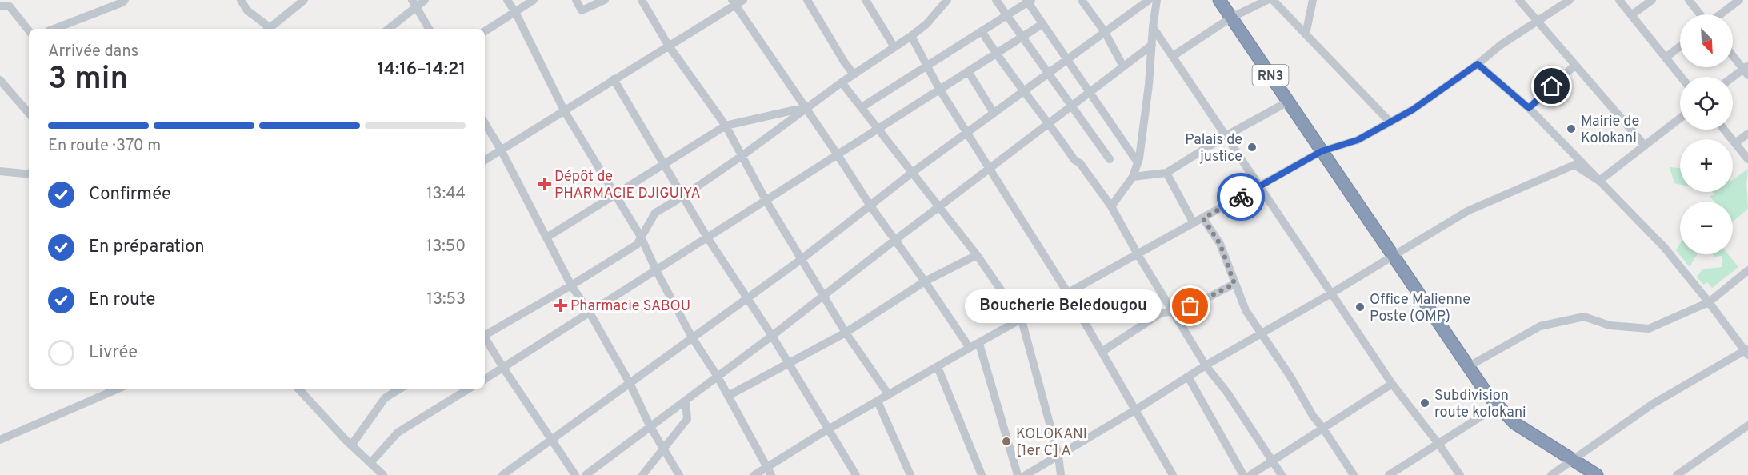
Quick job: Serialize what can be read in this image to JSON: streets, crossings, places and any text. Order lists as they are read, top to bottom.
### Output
{
  "streets": {
    "highway": ["RN3"]
  },
  "places": {
    "other": [
      "Mairie de Kolokani",
      "Palais de justice",
      "Boucherie Beledougou",
      "Office Malienne Poste (OMP)",
      "Subdivision route kolokani",
      "KOLOKANI [1er C] A"
    ],
    "health": ["Dépôt de PHARMACIE DJIGUIYA", "Pharmacie SABOU"]
  },
  "north": "bottom right",
  "page": {
    "map_buttons": ["+", "−"],
    "heading": ["3 min", "Arrivée dans", "14:16–14:21"],
    "bar": "En route · 370 m",
    "list": [
      ["Confirmée", "13:44"],
      ["En préparation", "13:50"],
      ["En route", "13:53"],
      "Livrée"
    ],
    "bubble": "Boucherie Beledougou"
  }
}
